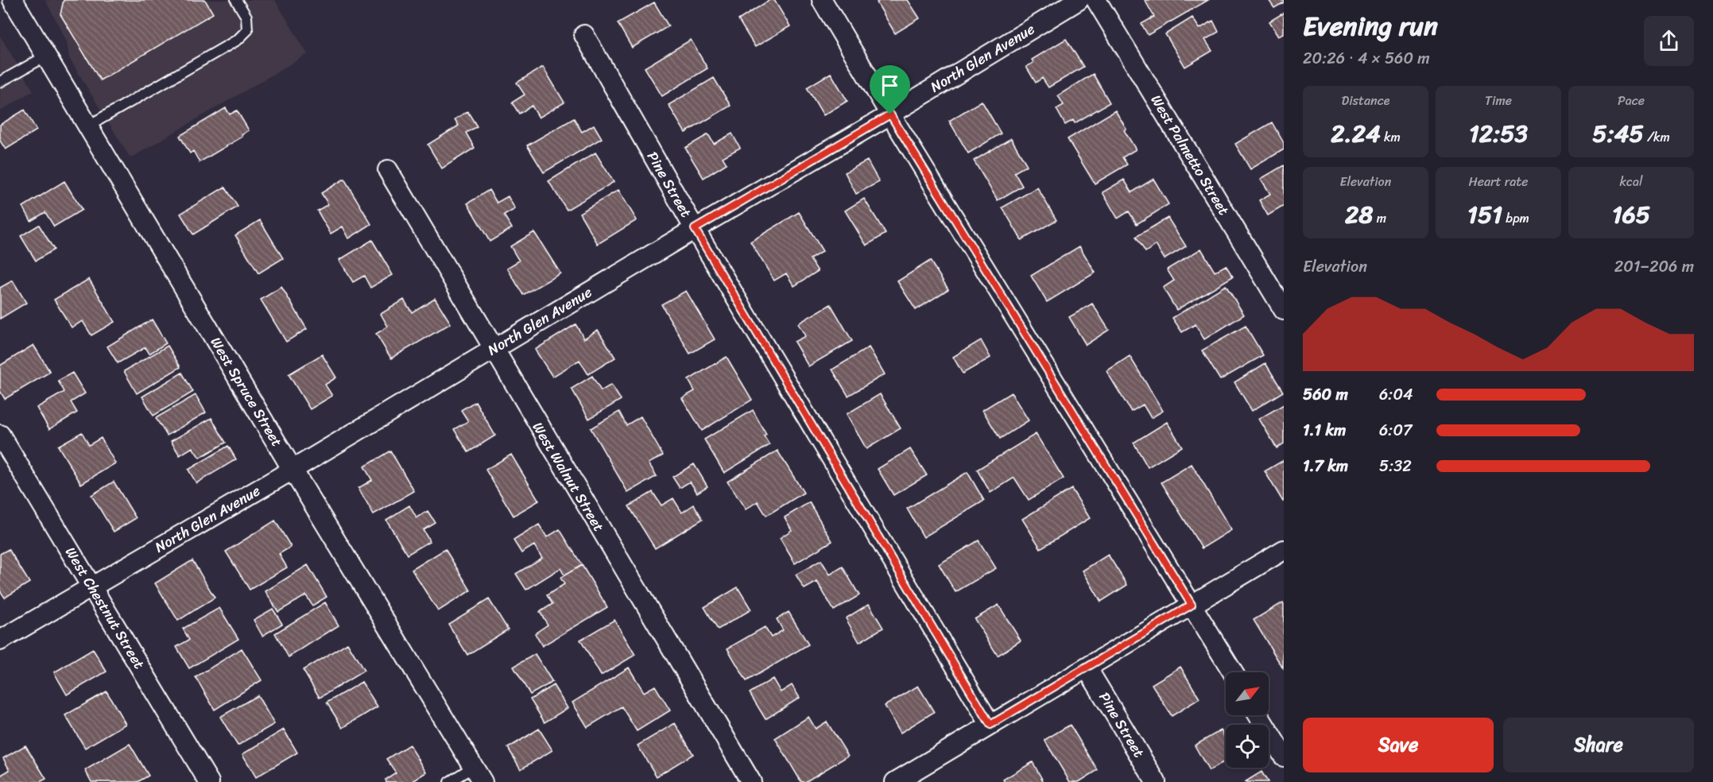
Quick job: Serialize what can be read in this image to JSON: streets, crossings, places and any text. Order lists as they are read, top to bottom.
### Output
{
  "streets": {
    "street": [
      "North Glen Avenue",
      "West Palmetto Street",
      "Pine Street",
      "West Spruce Street",
      "West Walnut Street",
      "West Chestnut Street"
    ]
  },
  "crossings": [
    ["North Glen Avenue", "Pine Street"],
    ["North Glen Avenue", "West Spruce Street"],
    ["North Glen Avenue", "West Walnut Street"],
    ["North Glen Avenue", "West Chestnut Street"]
  ],
  "north": "top right",
  "page": {
    "heading": ["Evening run", "20:26 · 4 × 560 m"],
    "stats": [
      ["Distance", "2.24 km"],
      ["Time", "12:53"],
      ["Pace", "5:45 /km"],
      ["Elevation", "28 m"],
      ["Heart rate", "151 bpm"],
      ["kcal", "165"]
    ],
    "chart": ["Elevation", "201–206 m"],
    "list": [
      {
        "name": "560 m",
        "note": "6:04"
      },
      {
        "name": "1.1 km",
        "note": "6:07"
      },
      {
        "name": "1.7 km",
        "note": "5:32"
      }
    ],
    "buttons": ["Save", "Share"]
  }
}
